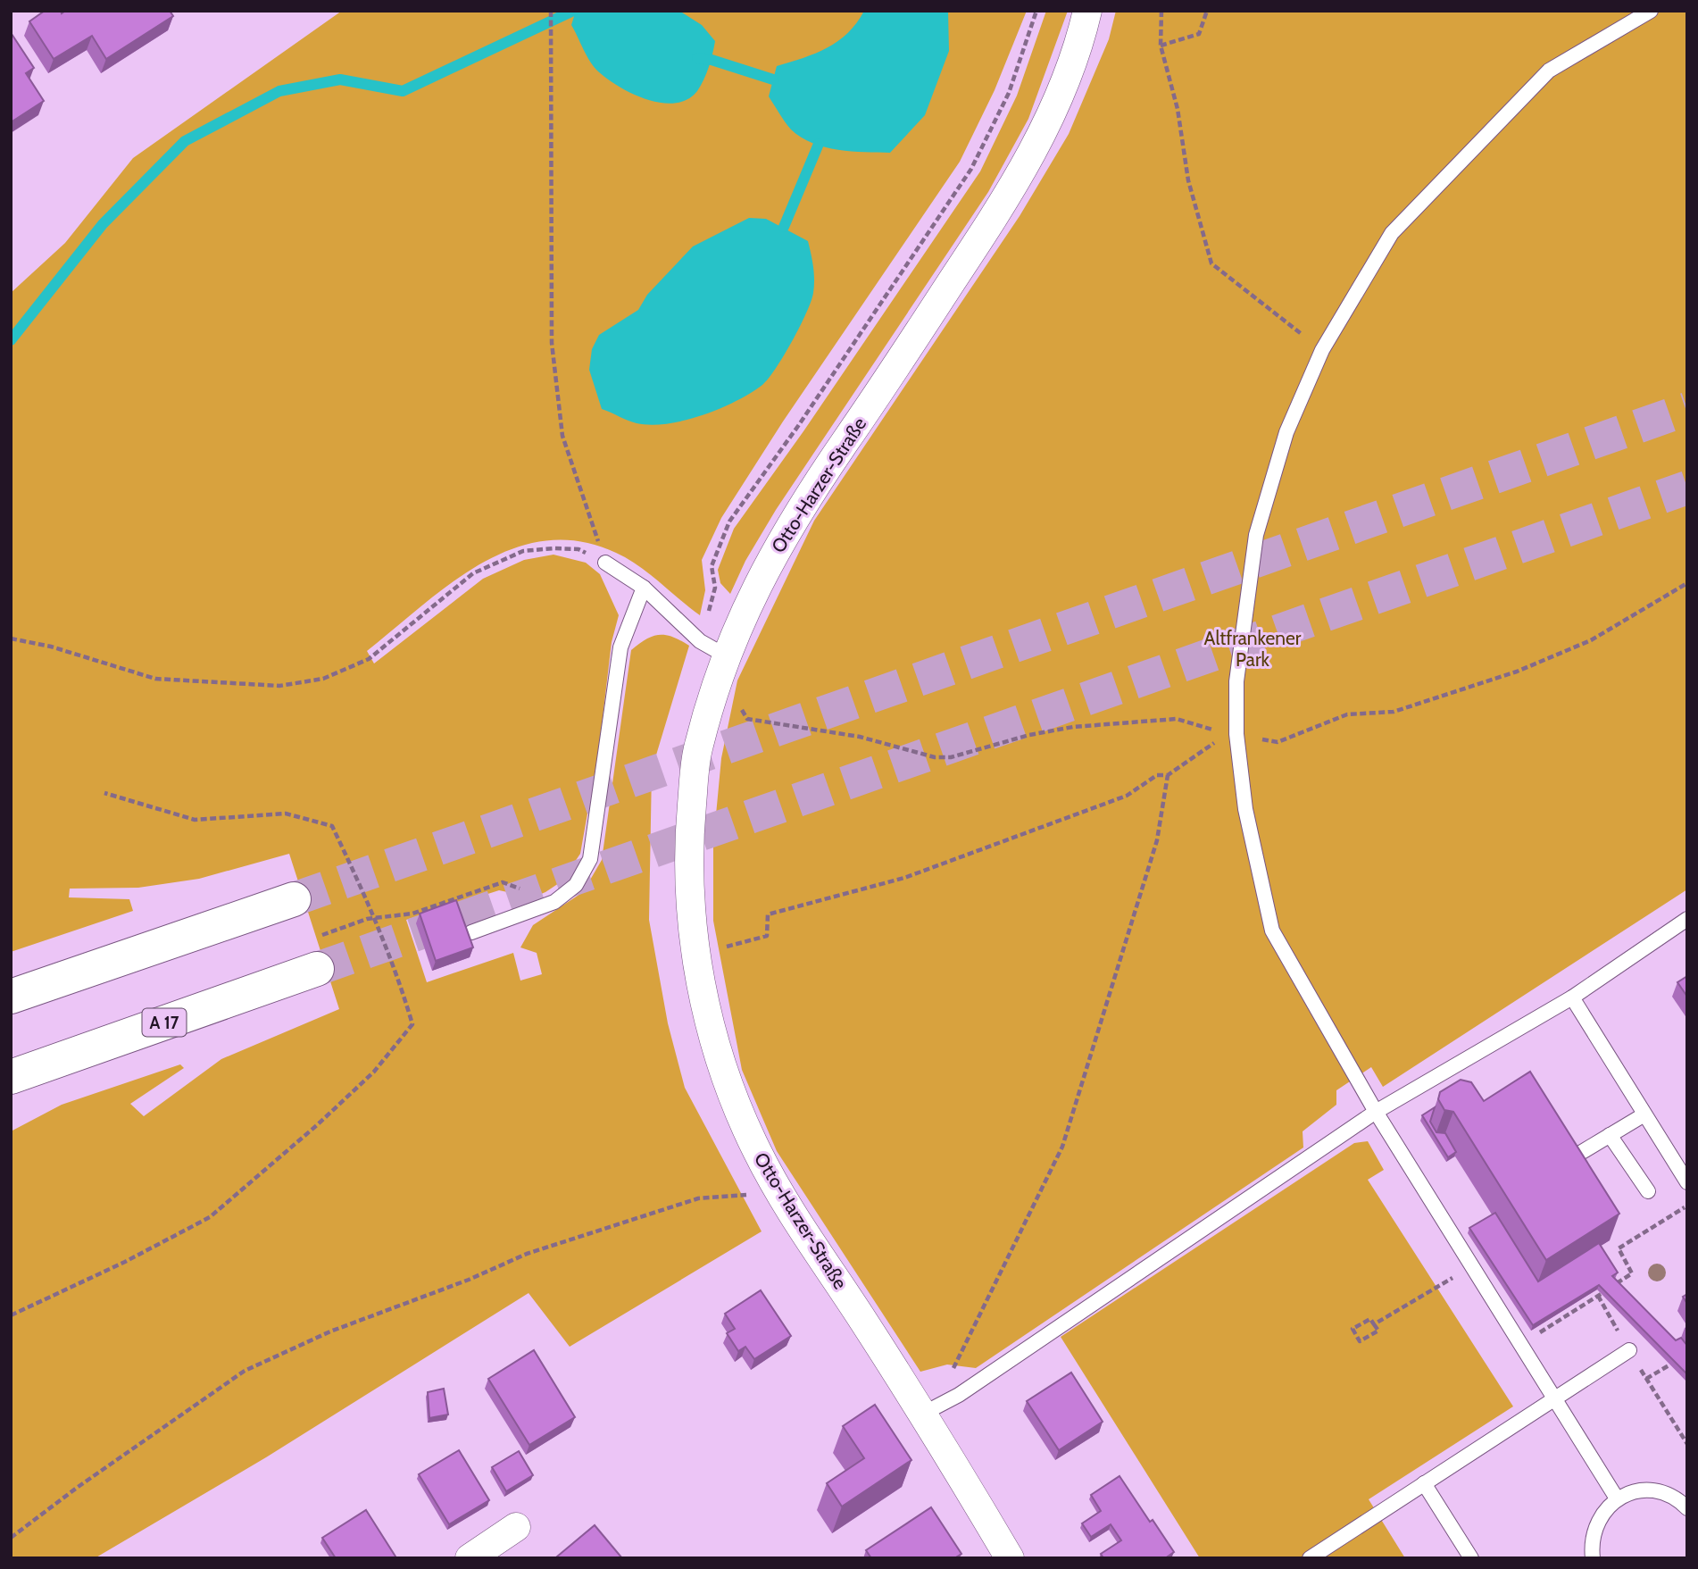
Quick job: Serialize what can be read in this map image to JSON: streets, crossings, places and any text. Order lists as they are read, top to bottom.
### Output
{
  "streets": {
    "highway": ["A 17"],
    "street": ["Otto-Harzer-Straße"]
  },
  "parks": ["Altfrankener Park"]
}
